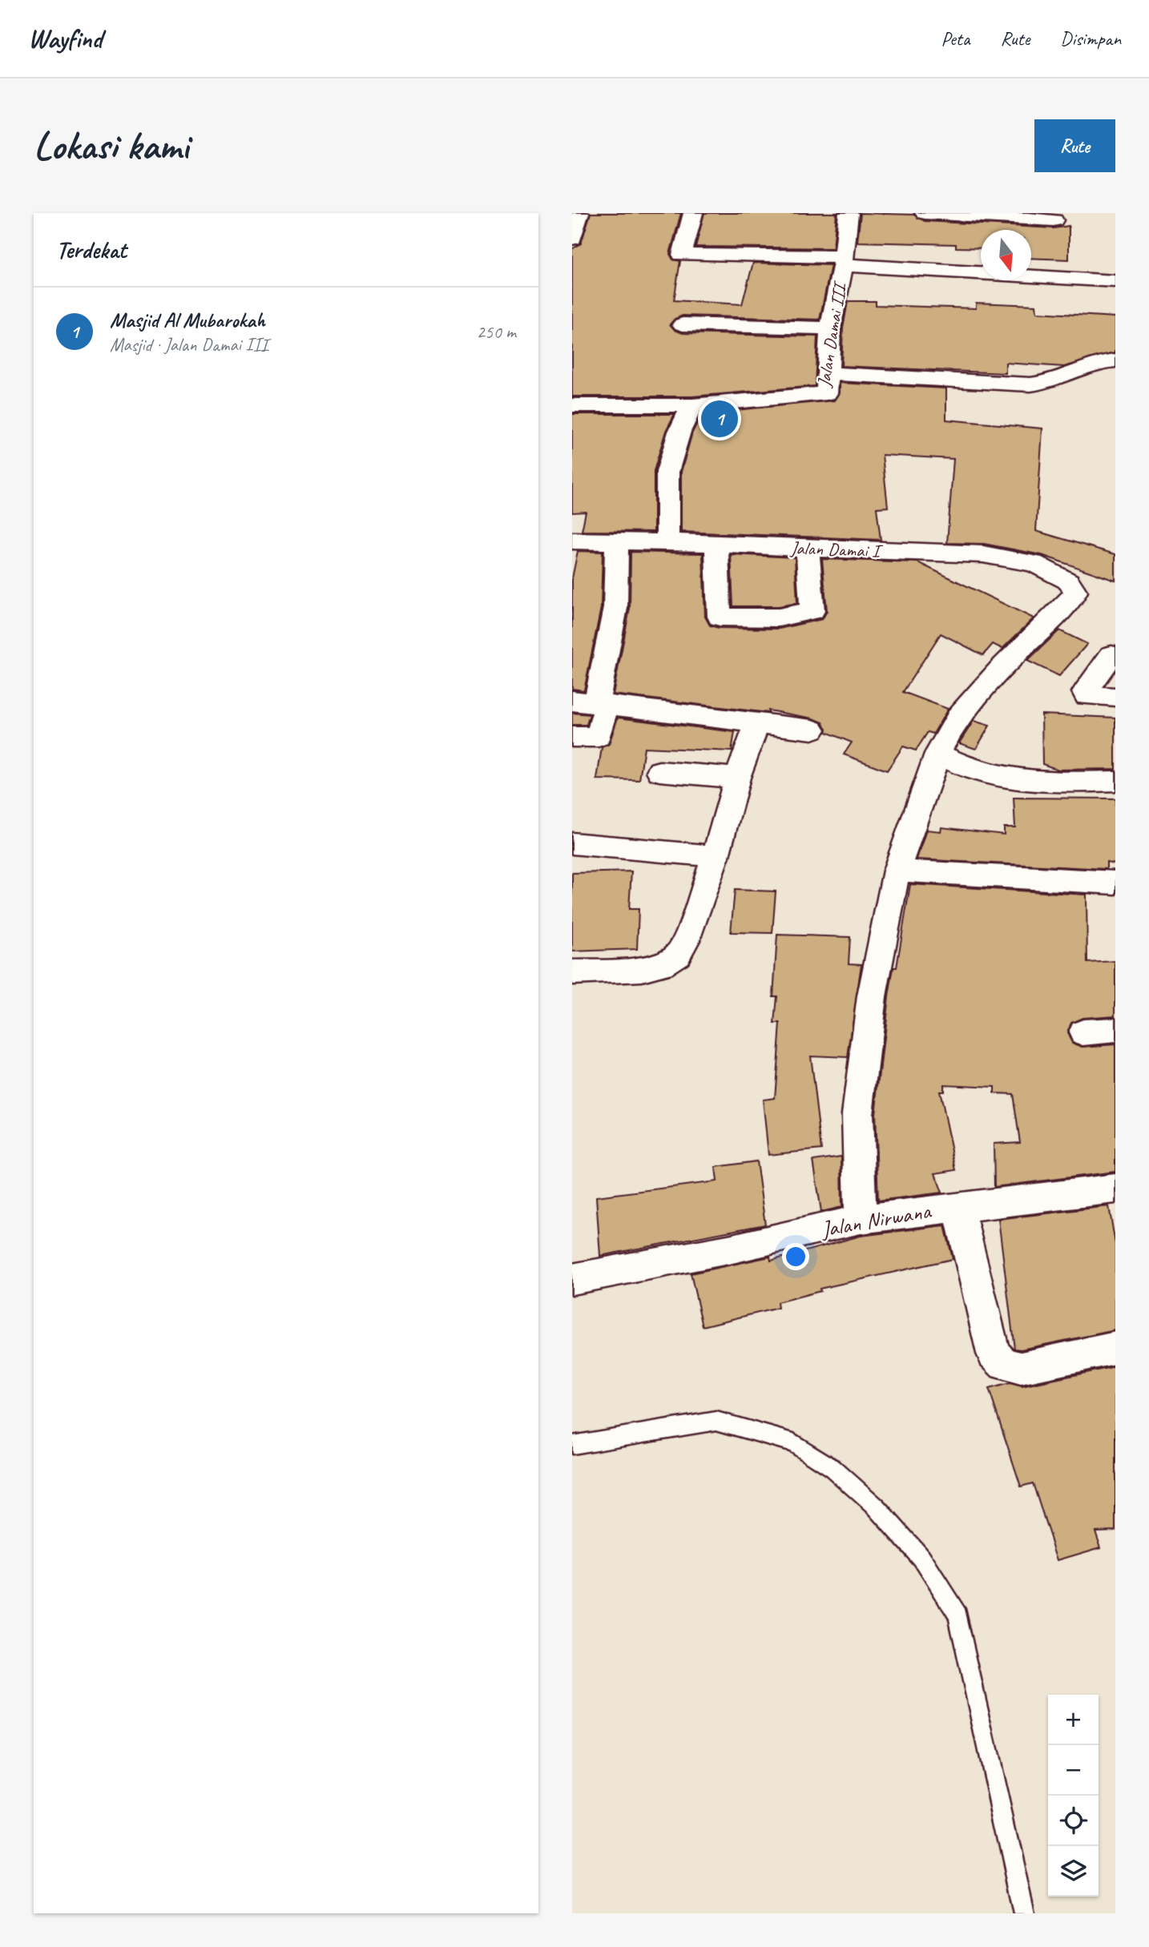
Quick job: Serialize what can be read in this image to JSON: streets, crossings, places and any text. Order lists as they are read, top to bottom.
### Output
{
  "streets": {
    "street": ["Jalan Damai III", "Jalan Damai I", "Jalan Nirwana"]
  },
  "north": "bottom",
  "page": {
    "header": "Wayfind",
    "nav": ["Peta", "Rute", "Disimpan"],
    "buttons": "Rute",
    "title": "Lokasi kami",
    "heading": "Terdekat",
    "list": [
      {
        "mark": "1",
        "name": "Masjid Al Mubarokah",
        "note": "Masjid · Jalan Damai III",
        "value": "250 m"
      }
    ],
    "pins": "1",
    "map_buttons": ["+", "−"]
  }
}
